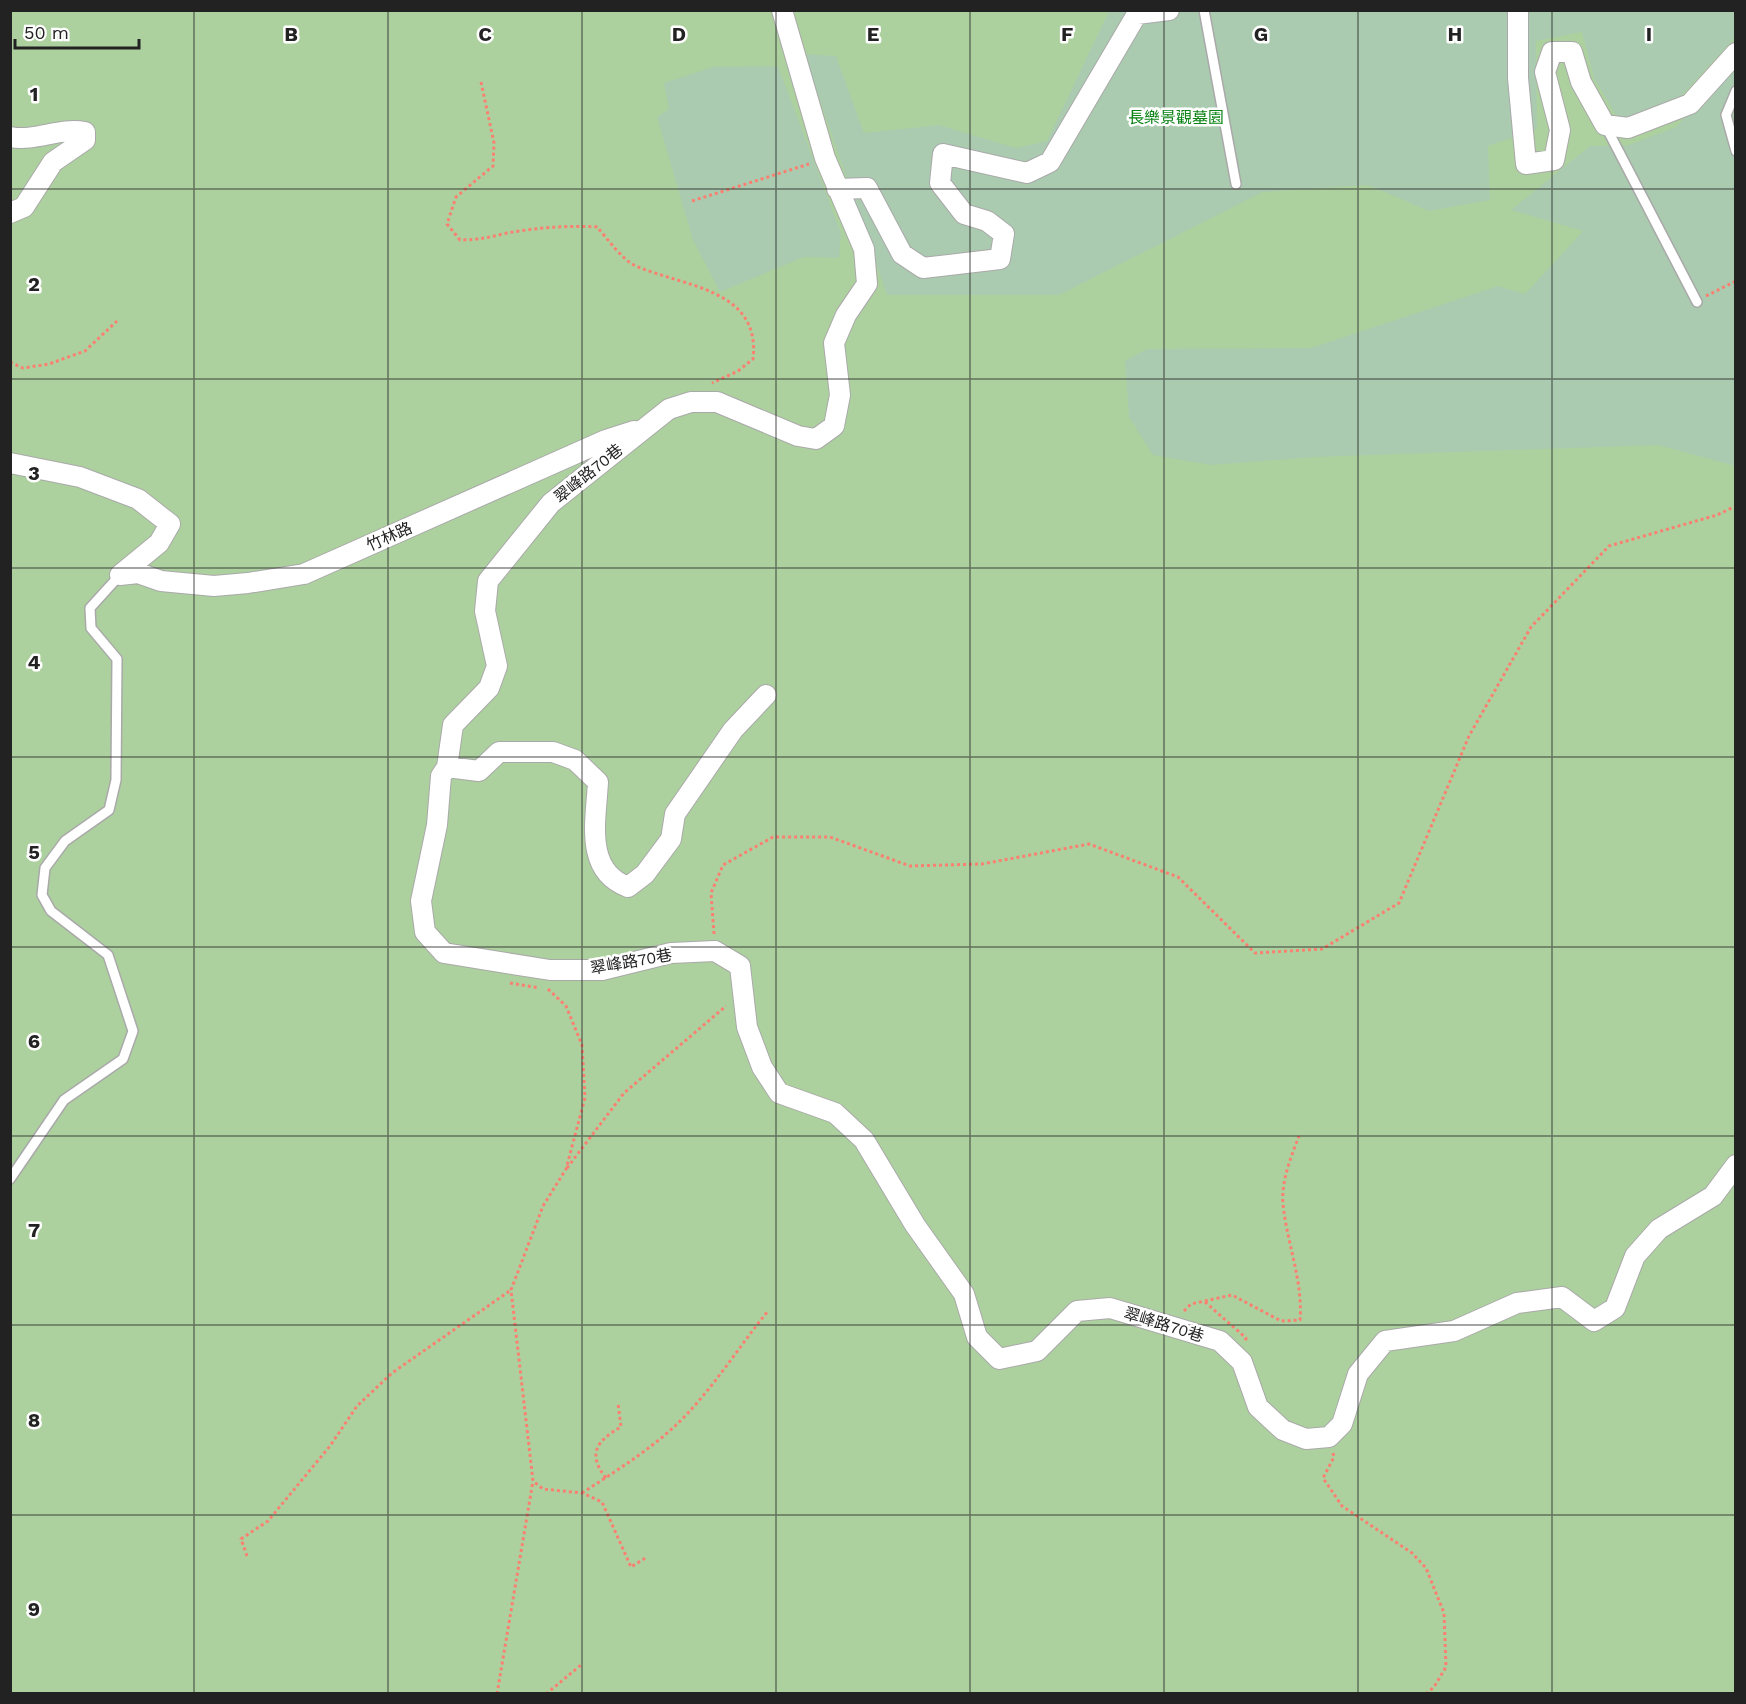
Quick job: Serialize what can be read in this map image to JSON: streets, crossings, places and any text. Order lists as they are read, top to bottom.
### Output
{
  "streets": {
    "street": ["翠峰路70巷", "竹林路"]
  },
  "crossings": [
    ["翠峰路70巷", "竹林路"]
  ],
  "parks": ["長樂景觀墓園"],
  "scale_bar": "50 m",
  "grid": {
    "columns": [
      "B",
      "C",
      "D",
      "E",
      "F",
      "G",
      "H",
      "I"
    ],
    "rows": [
      "1",
      "2",
      "3",
      "4",
      "5",
      "6",
      "7",
      "8",
      "9"
    ]
  }
}
